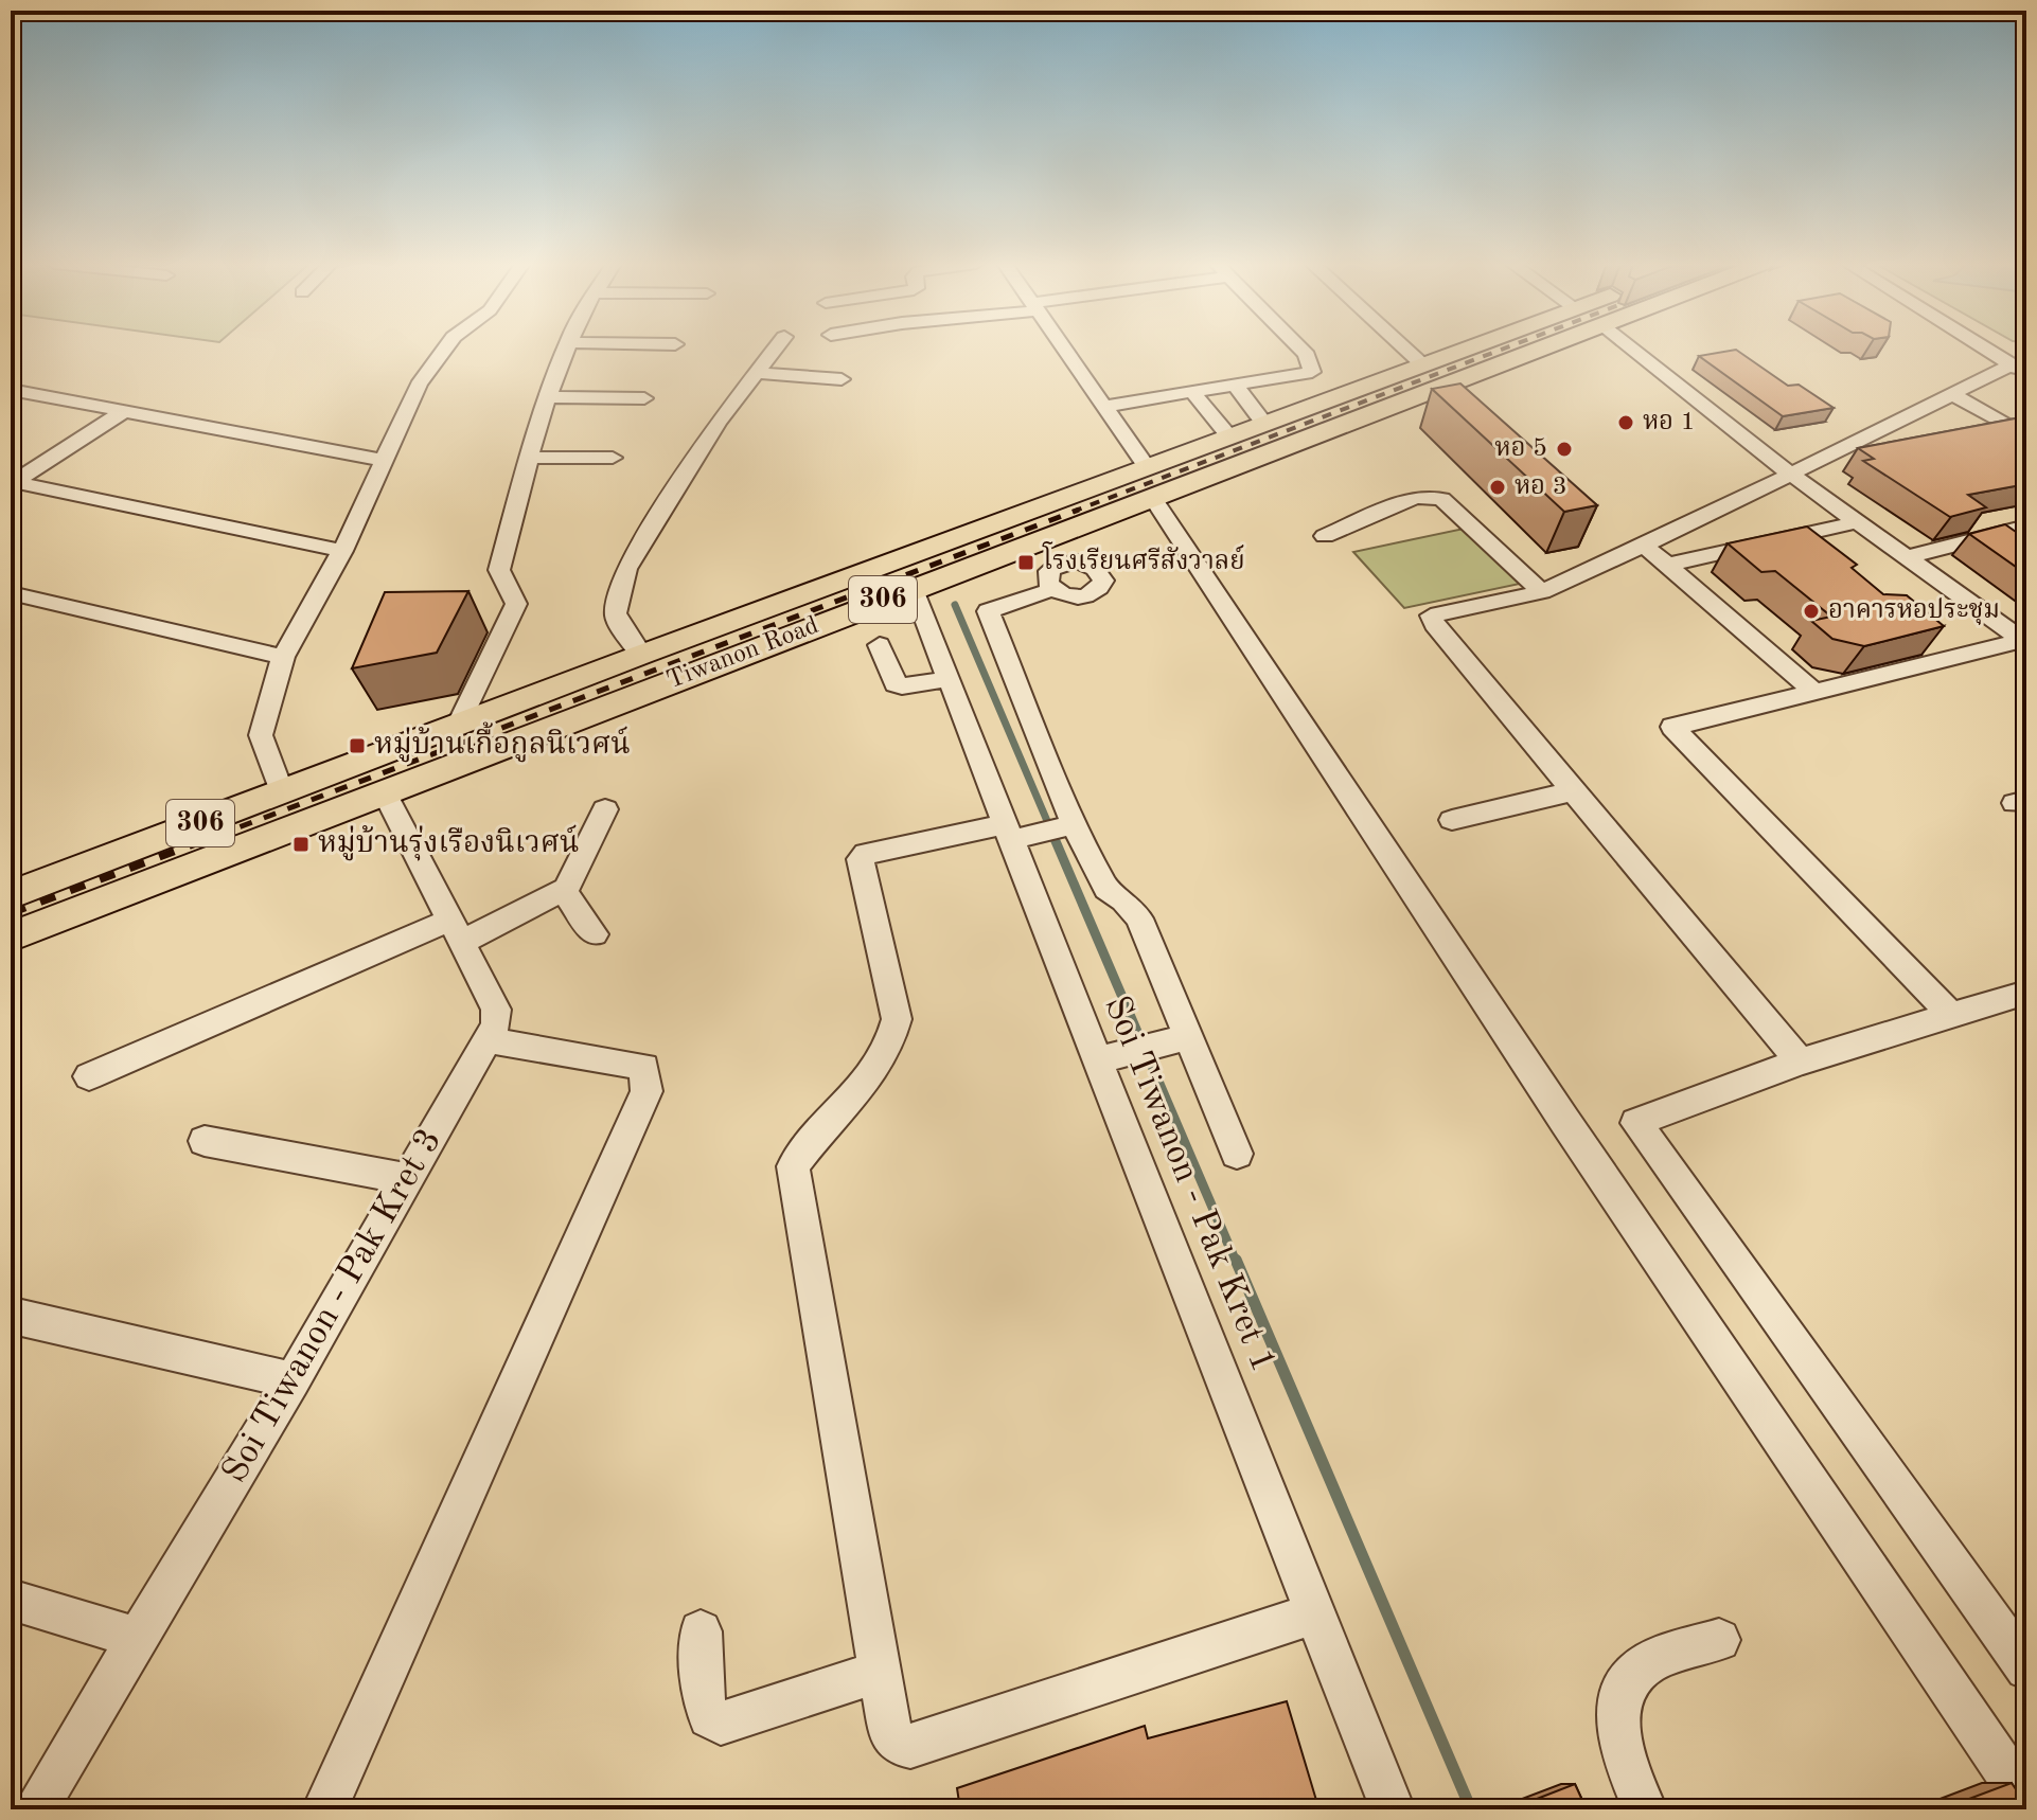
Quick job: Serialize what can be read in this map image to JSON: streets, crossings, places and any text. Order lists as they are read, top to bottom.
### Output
{
  "streets": {
    "main road": ["306", "Tiwanon Road"],
    "street": ["Soi Tiwanon - Pak Kret 1", "Soi Tiwanon - Pak Kret 3"]
  },
  "crossings": [
    ["Tiwanon Road", "Soi Tiwanon - Pak Kret 1"],
    ["Tiwanon Road", "Soi Tiwanon - Pak Kret 3"]
  ],
  "places": {
    "other": [
      "หอ 1",
      "หอ 5",
      "หอ 3",
      "อาคารหอประชุม"
    ],
    "transit": ["โรงเรียนศรีสังวาลย์", "หมู่บ้านเกื้อกูลนิเวศน์", "หมู่บ้านรุ่งเรืองนิเวศน์"]
  }
}
